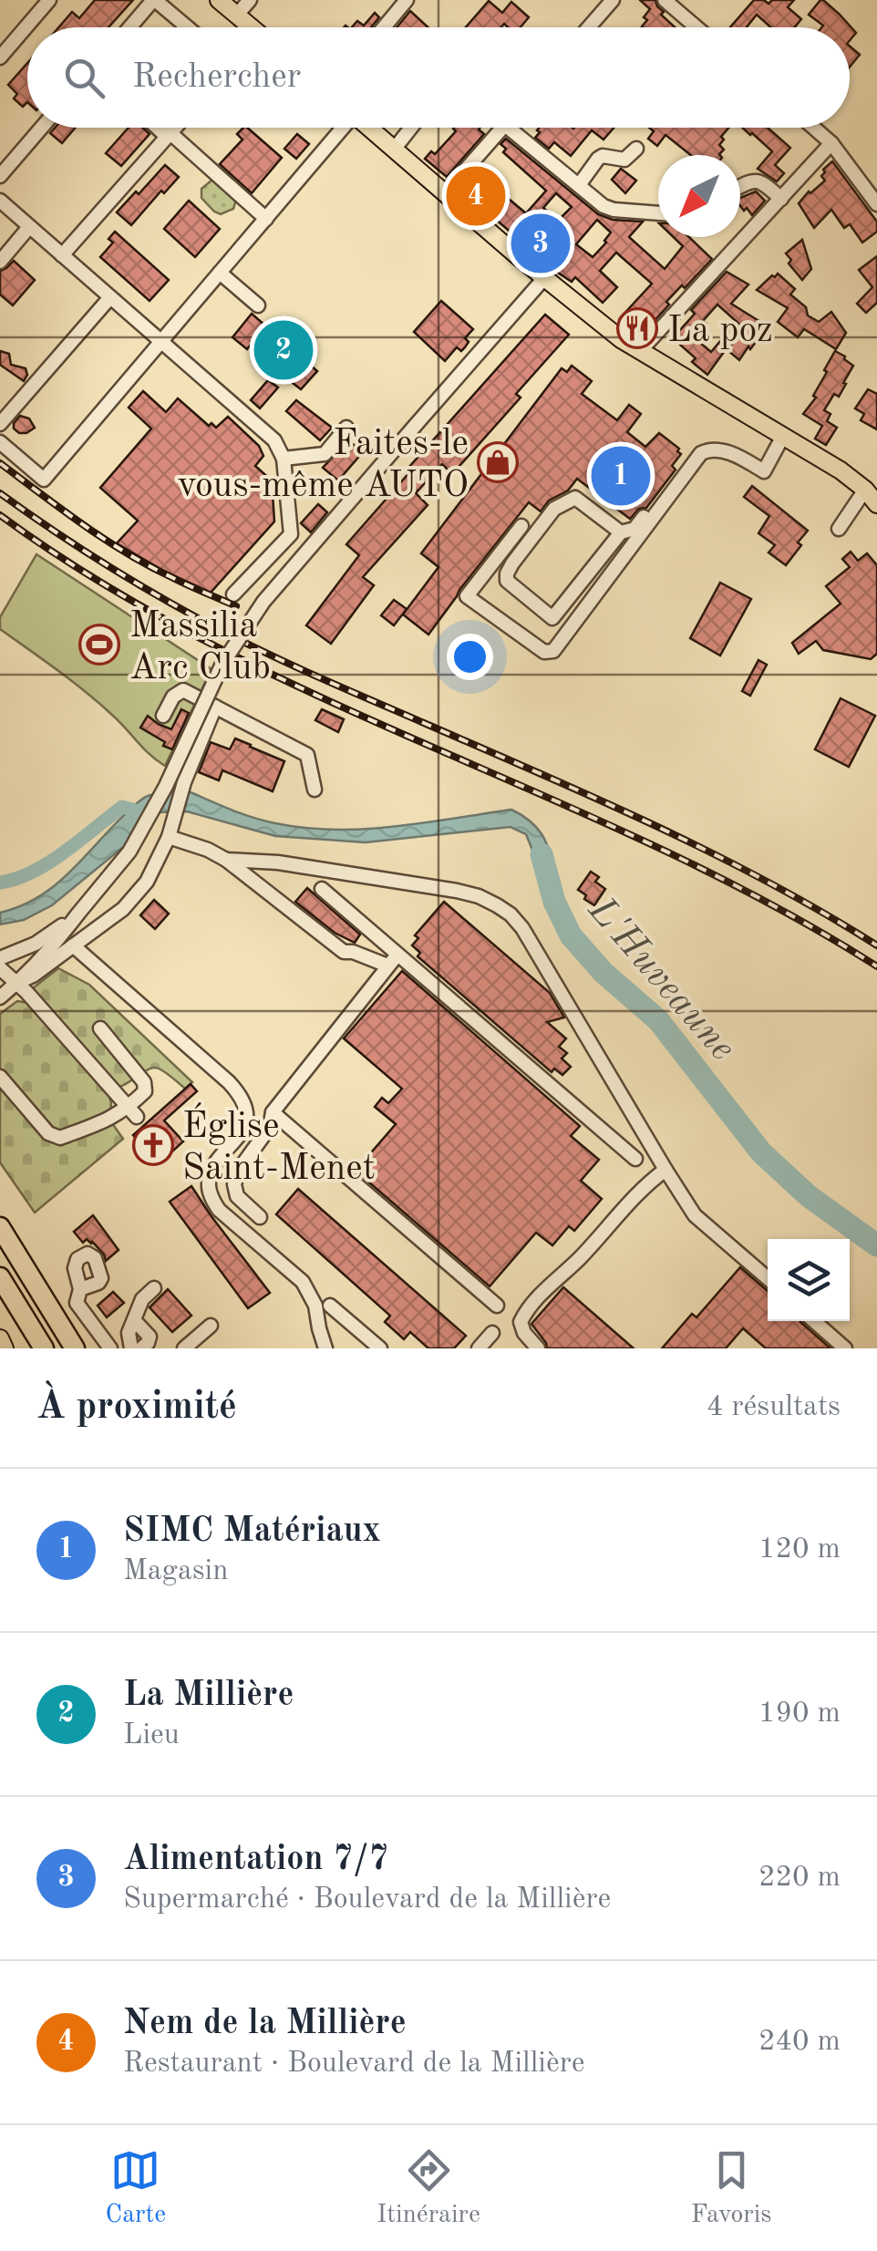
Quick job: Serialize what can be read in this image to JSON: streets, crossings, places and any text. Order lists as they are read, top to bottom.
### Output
{
  "water": ["L'Huveaune"],
  "places": {
    "restaurant": ["La poz"],
    "shop": ["Faites-le vous-même AUTO"],
    "sports": ["Massilia Arc Club"],
    "church": ["Église Saint-Menet"]
  },
  "north": "bottom left",
  "page": {
    "search": "Rechercher",
    "pins": [
      "4",
      "3",
      "2",
      "1"
    ],
    "heading": ["À proximité", "4 résultats"],
    "list": [
      {
        "mark": "1",
        "name": "SIMC Matériaux",
        "note": "Magasin",
        "value": "120 m"
      },
      {
        "mark": "2",
        "name": "La Millière",
        "note": "Lieu",
        "value": "190 m"
      },
      {
        "mark": "3",
        "name": "Alimentation 7/7",
        "note": "Supermarché · Boulevard de la Millière",
        "value": "220 m"
      },
      {
        "mark": "4",
        "name": "Nem de la Millière",
        "note": "Restaurant · Boulevard de la Millière",
        "value": "240 m"
      }
    ],
    "nav": ["Carte", "Itinéraire", "Favoris"]
  }
}
